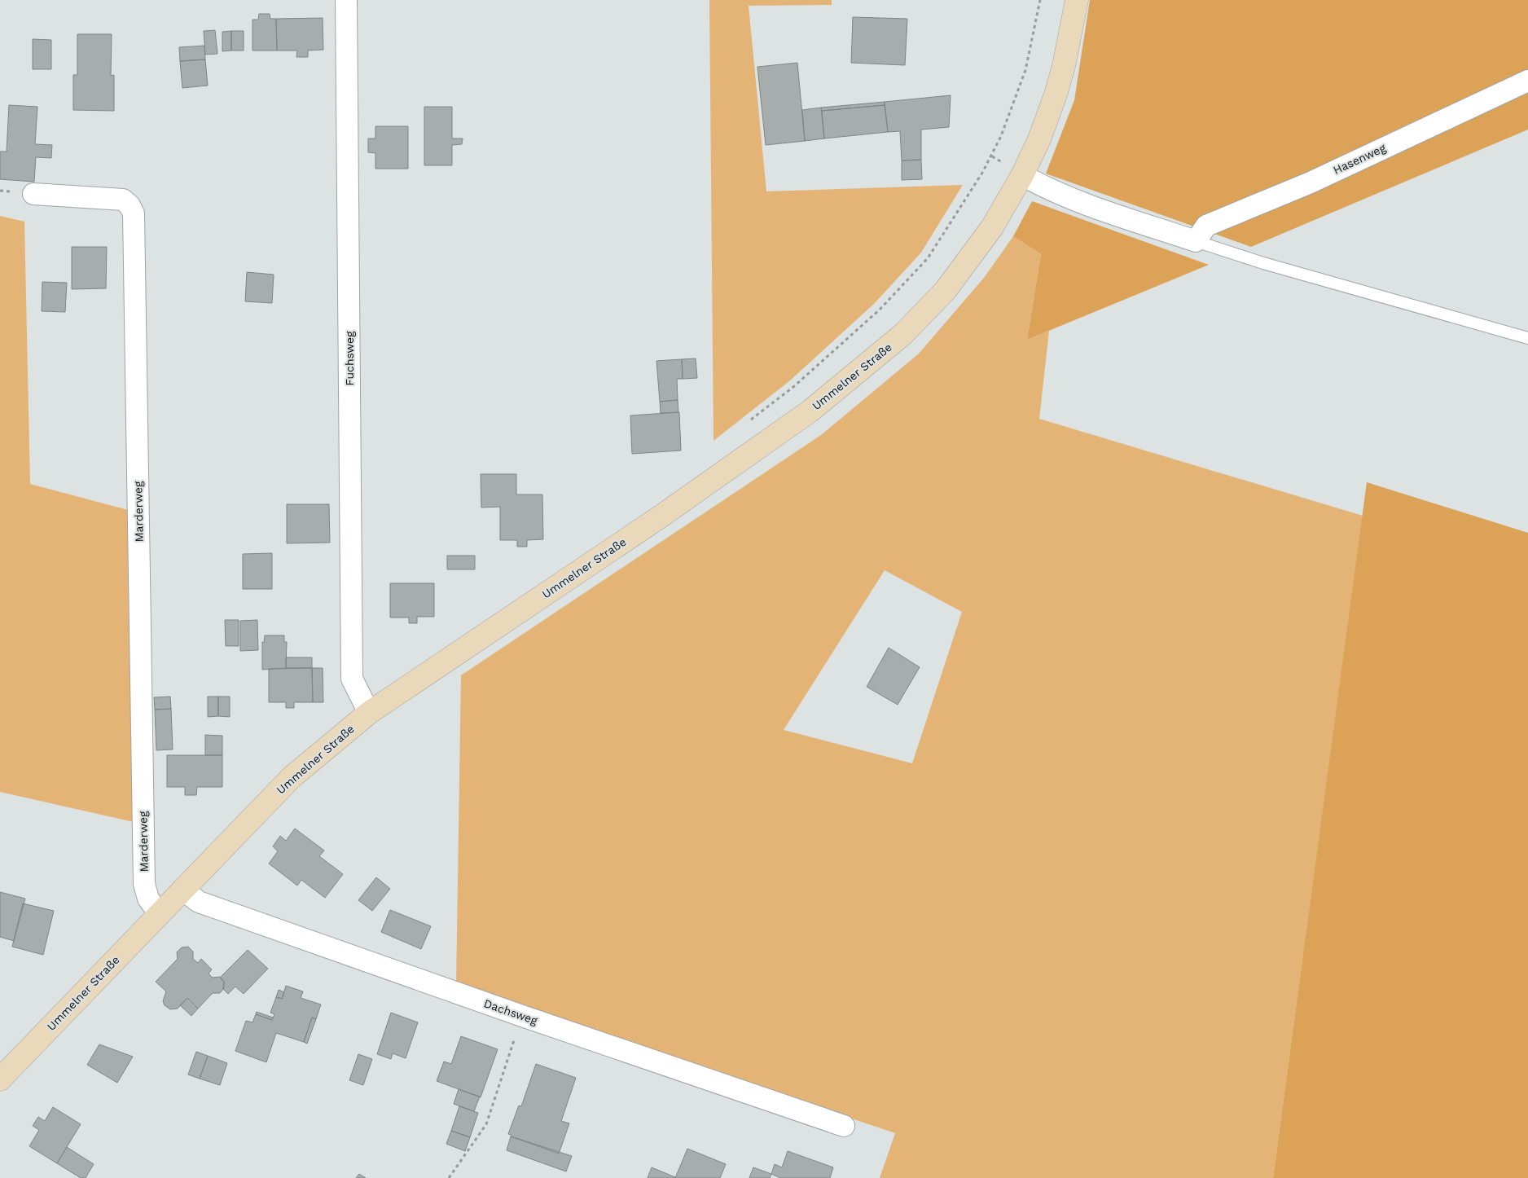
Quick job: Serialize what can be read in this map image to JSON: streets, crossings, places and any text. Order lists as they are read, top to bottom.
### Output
{
  "streets": {
    "main road": ["Ummelner Straße"],
    "street": [
      "Hasenweg",
      "Fuchsweg",
      "Marderweg",
      "Dachsweg"
    ]
  },
  "crossings": [
    ["Fuchsweg", "Ummelner Straße"],
    ["Ummelner Straße", "Marderweg"],
    ["Ummelner Straße", "Dachsweg"]
  ]
}
